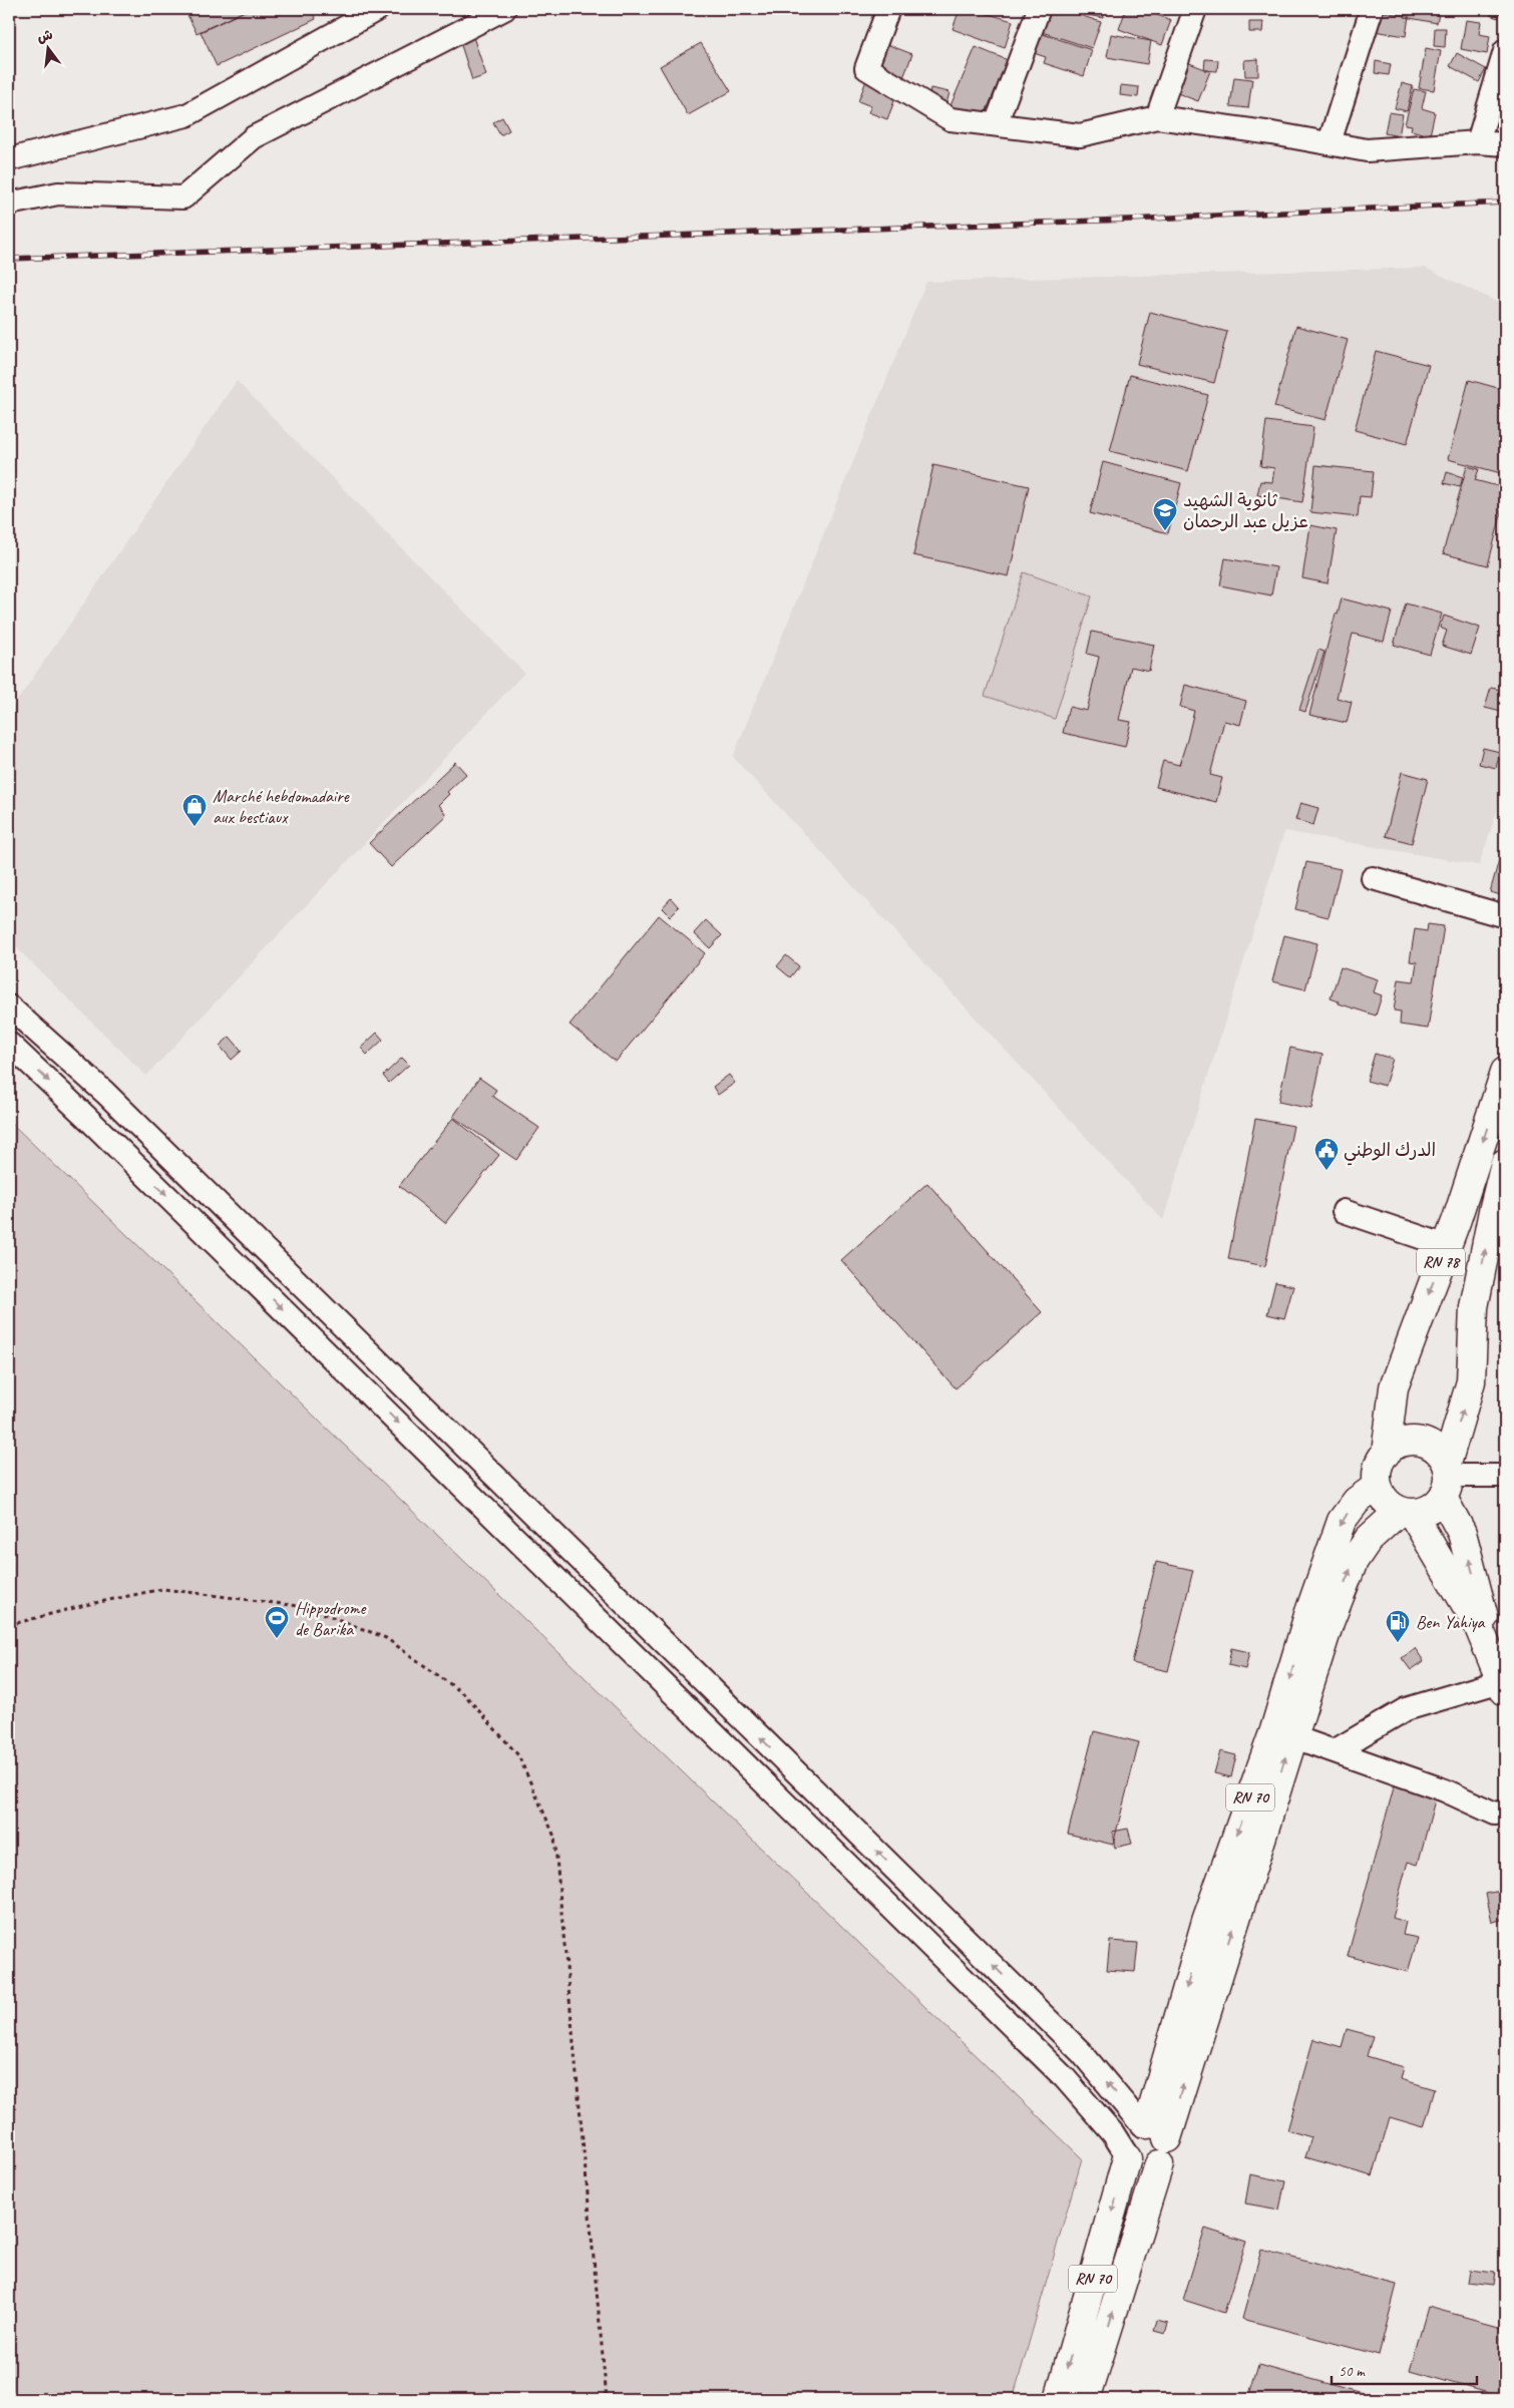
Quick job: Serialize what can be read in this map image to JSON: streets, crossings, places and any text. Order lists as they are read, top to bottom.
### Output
{
  "streets": {
    "main road": ["RN 78", "RN 70"]
  },
  "crossings": [
    ["RN 78", "RN 70"]
  ],
  "places": {
    "school or university": ["ثانوية الشهيد عزيل عبد الرحمان"],
    "shop": ["Marché hebdomadaire aux bestiaux"],
    "public building": ["الدرك الوطني"],
    "sports": ["Hippodrome de Barika"],
    "fuel station": ["Ben Yahiya"]
  },
  "scale_bar": "50 m",
  "north": "top"
}
